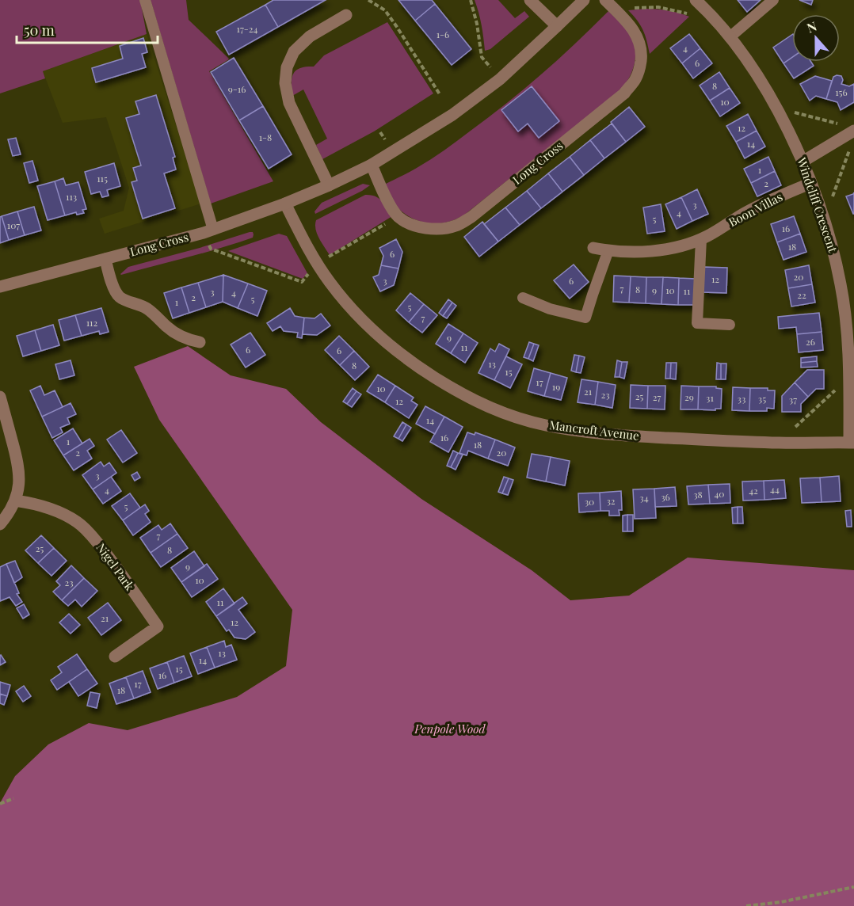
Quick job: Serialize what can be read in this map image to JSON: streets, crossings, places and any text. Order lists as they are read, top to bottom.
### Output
{
  "streets": {
    "street": [
      "Long Cross",
      "Windcliff Crescent",
      "Boon Villas",
      "Mancroft Avenue",
      "Nigel Park"
    ]
  },
  "crossings": [
    ["Long Cross", "Mancroft Avenue"],
    ["Windcliff Crescent", "Boon Villas"],
    ["Windcliff Crescent", "Mancroft Avenue"]
  ],
  "parks": ["Penpole Wood"],
  "house_numbers": [
    "17-24",
    "1-6",
    "4",
    "6",
    "8",
    "9-16",
    "156",
    "10",
    "12",
    "1-8",
    "14",
    "1",
    "115",
    "2",
    "113",
    "3",
    "4",
    "5",
    "107",
    "16",
    "18",
    "6",
    "20",
    "12",
    "3",
    "6",
    "7",
    "8",
    "9",
    "10",
    "11",
    "3",
    "4",
    "22",
    "2",
    "5",
    "1",
    "5",
    "7",
    "112",
    "9",
    "26",
    "11",
    "6",
    "6",
    "13",
    "8",
    "15",
    "17",
    "19",
    "10",
    "21",
    "23",
    "25",
    "27",
    "29",
    "31",
    "33",
    "35",
    "37",
    "12",
    "14",
    "16",
    "1",
    "18",
    "2",
    "20",
    "3",
    "44",
    "4",
    "42",
    "40",
    "38",
    "36",
    "34",
    "32",
    "30",
    "5",
    "7",
    "25",
    "8",
    "9",
    "10",
    "23",
    "11",
    "21",
    "12",
    "13",
    "14",
    "15",
    "16",
    "17",
    "18"
  ],
  "scale_bar": "50 m",
  "north": "top"
}
